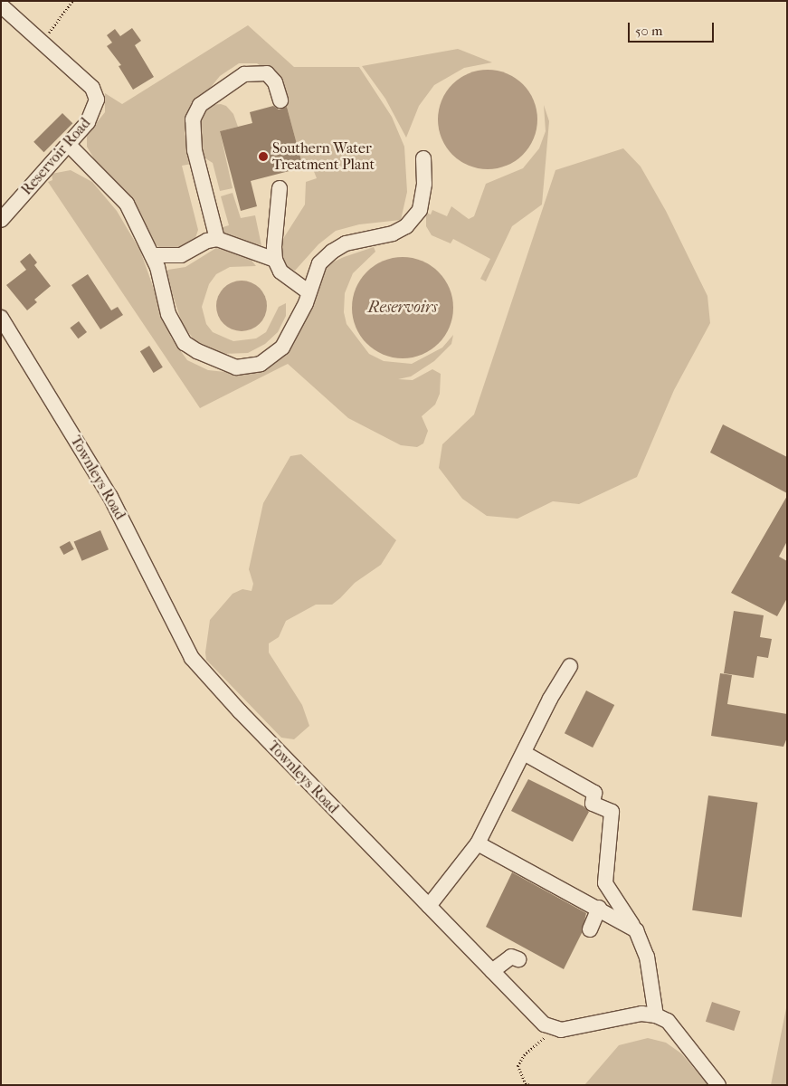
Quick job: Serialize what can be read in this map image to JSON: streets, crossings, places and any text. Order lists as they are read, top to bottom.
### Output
{
  "streets": {
    "street": ["Reservoir Road", "Townleys Road"]
  },
  "water": ["Reservoirs"],
  "places": ["Southern Water Treatment Plant"],
  "scale_bar": "50 m"
}
